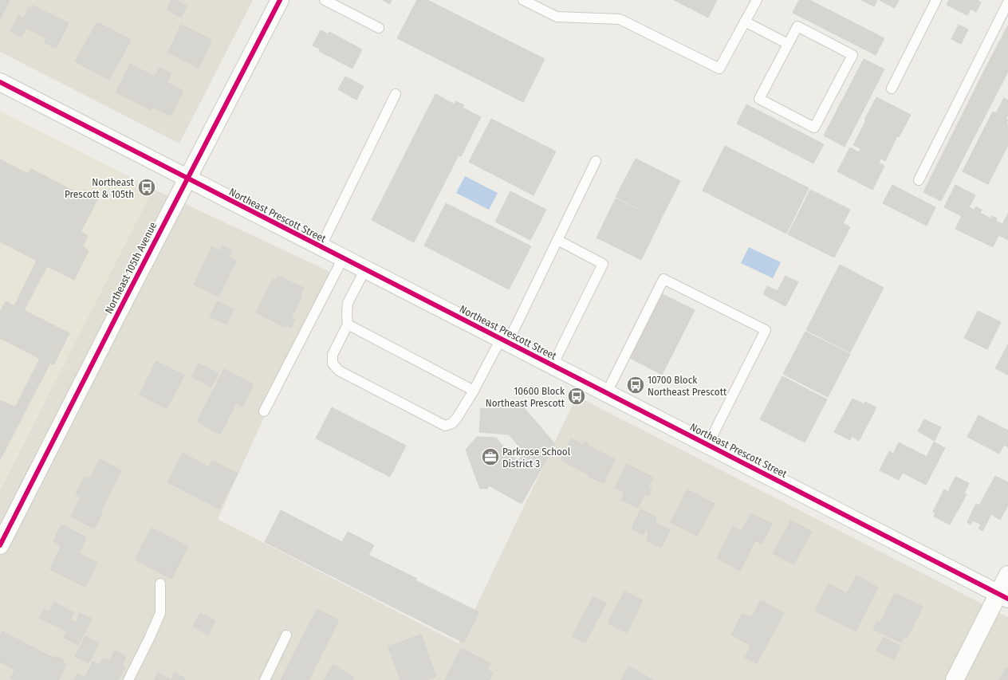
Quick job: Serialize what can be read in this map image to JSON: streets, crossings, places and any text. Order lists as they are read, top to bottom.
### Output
{
  "streets": {
    "street": ["Northeast Prescott Street", "Northeast 105th Avenue"]
  },
  "crossings": [
    ["Northeast Prescott Street", "Northeast 105th Avenue"]
  ],
  "places": {
    "bus stop": ["Northeast Prescott & 105th", "10700 Block Northeast Prescott", "10600 Block Northeast Prescott"],
    "office": ["Parkrose School District 3"]
  }
}
